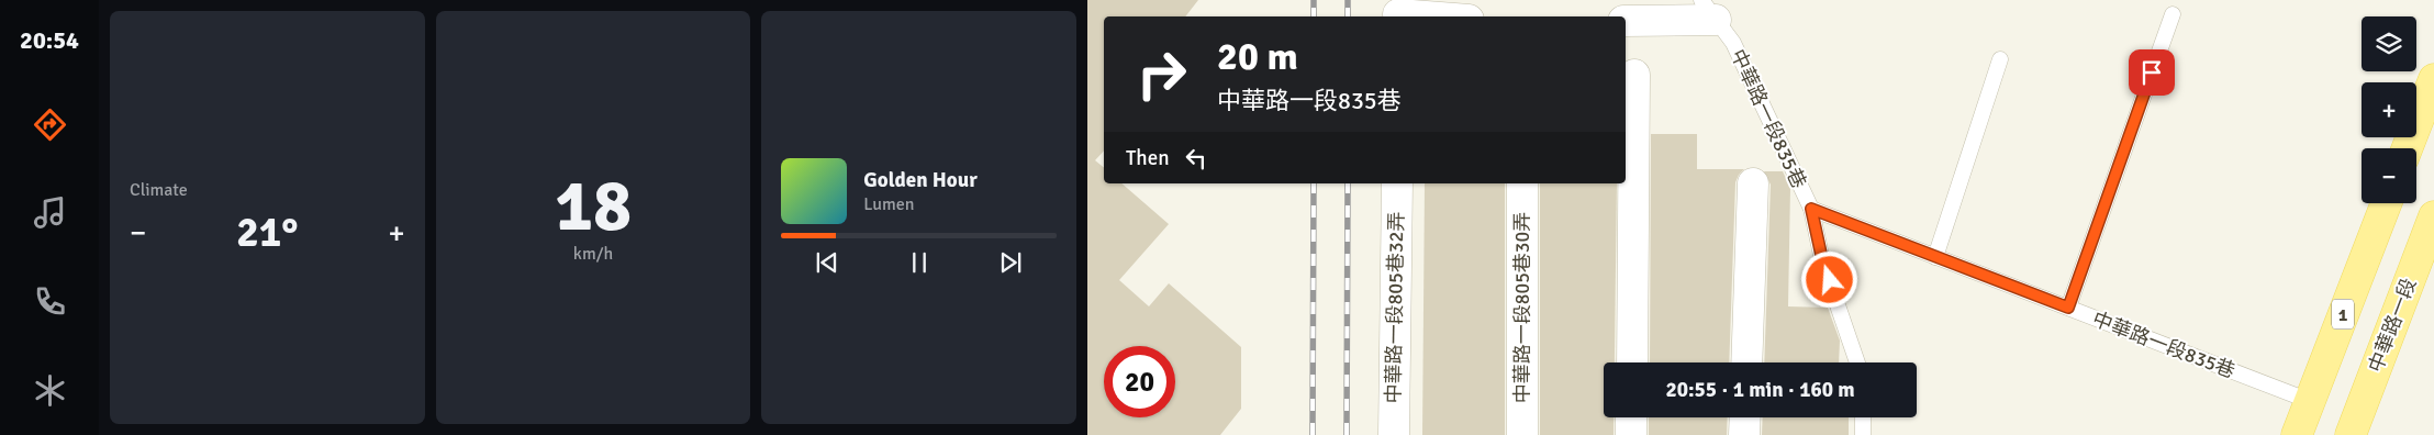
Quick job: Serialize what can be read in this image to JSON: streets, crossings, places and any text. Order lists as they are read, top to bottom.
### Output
{
  "streets": {
    "main road": ["1", "中華路一段"],
    "street": ["中華路一段835巷", "中華路一段805巷32弄", "中華路一段805巷30弄"]
  },
  "crossings": [
    ["中華路一段835巷", "1"]
  ],
  "page": {
    "tabs": "20:54",
    "tile": [
      "Climate",
      ["18", "km/h"]
    ],
    "map_buttons": ["+", "−"],
    "turn": ["20 m", "中華路一段835巷"],
    "then": "Then",
    "song": ["Golden Hour", "Lumen"],
    "heat": ["−", "21°", "+"],
    "limit": "20",
    "trip": "20:55 · 1 min · 160 m"
  }
}
